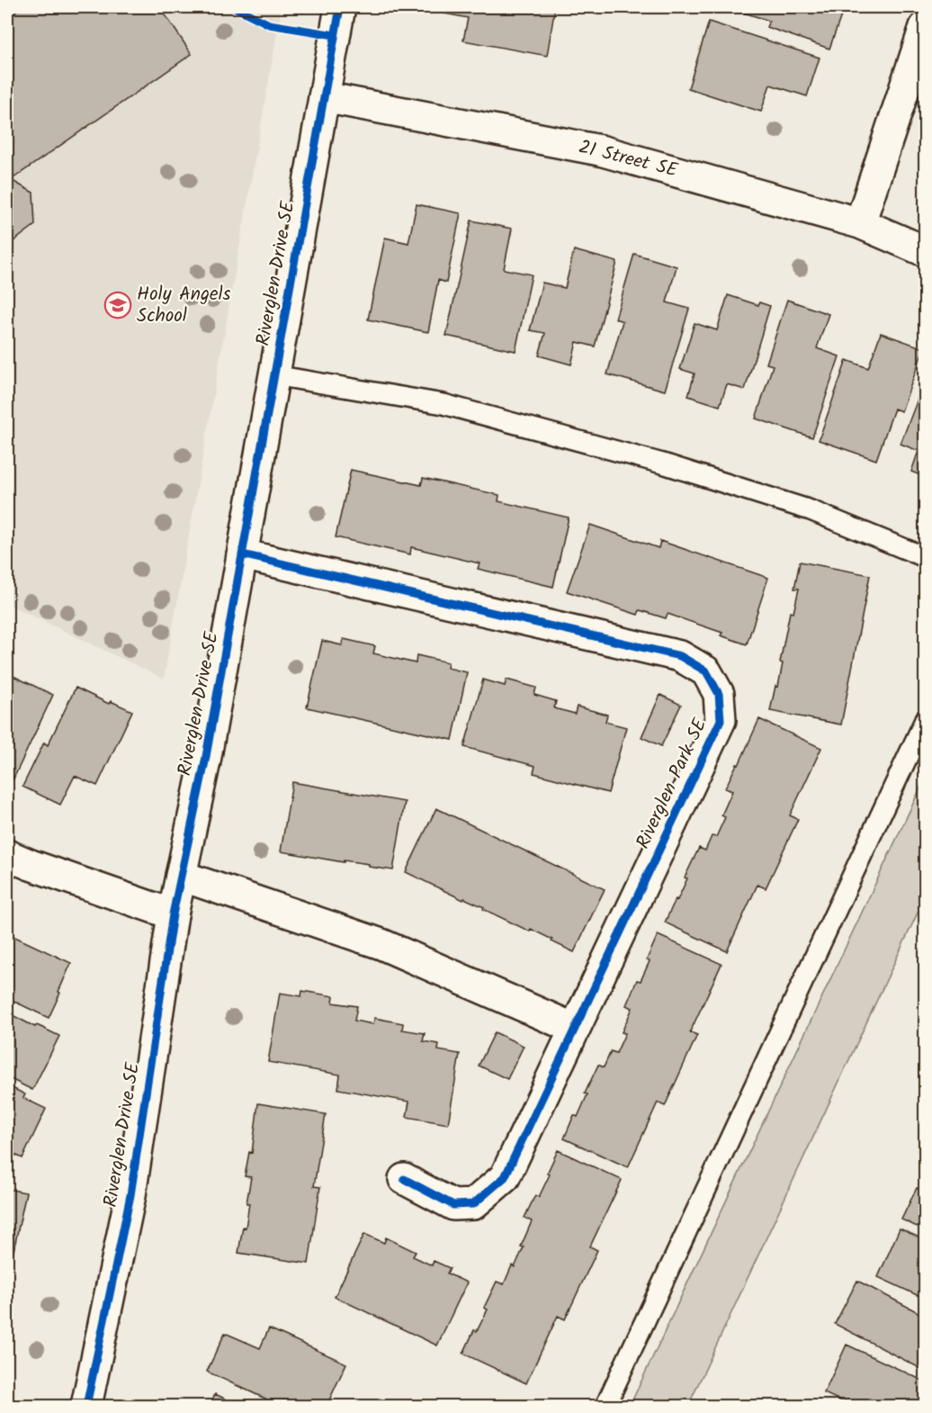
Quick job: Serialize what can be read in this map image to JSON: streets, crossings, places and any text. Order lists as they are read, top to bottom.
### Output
{
  "streets": {
    "street": ["21 Street SE", "Riverglen Drive SE", "Riverglen Park SE"]
  },
  "crossings": [
    ["21 Street SE", "Riverglen Drive SE"],
    ["Riverglen Drive SE", "Riverglen Park SE"]
  ],
  "places": {
    "school or university": ["Holy Angels School"]
  }
}
